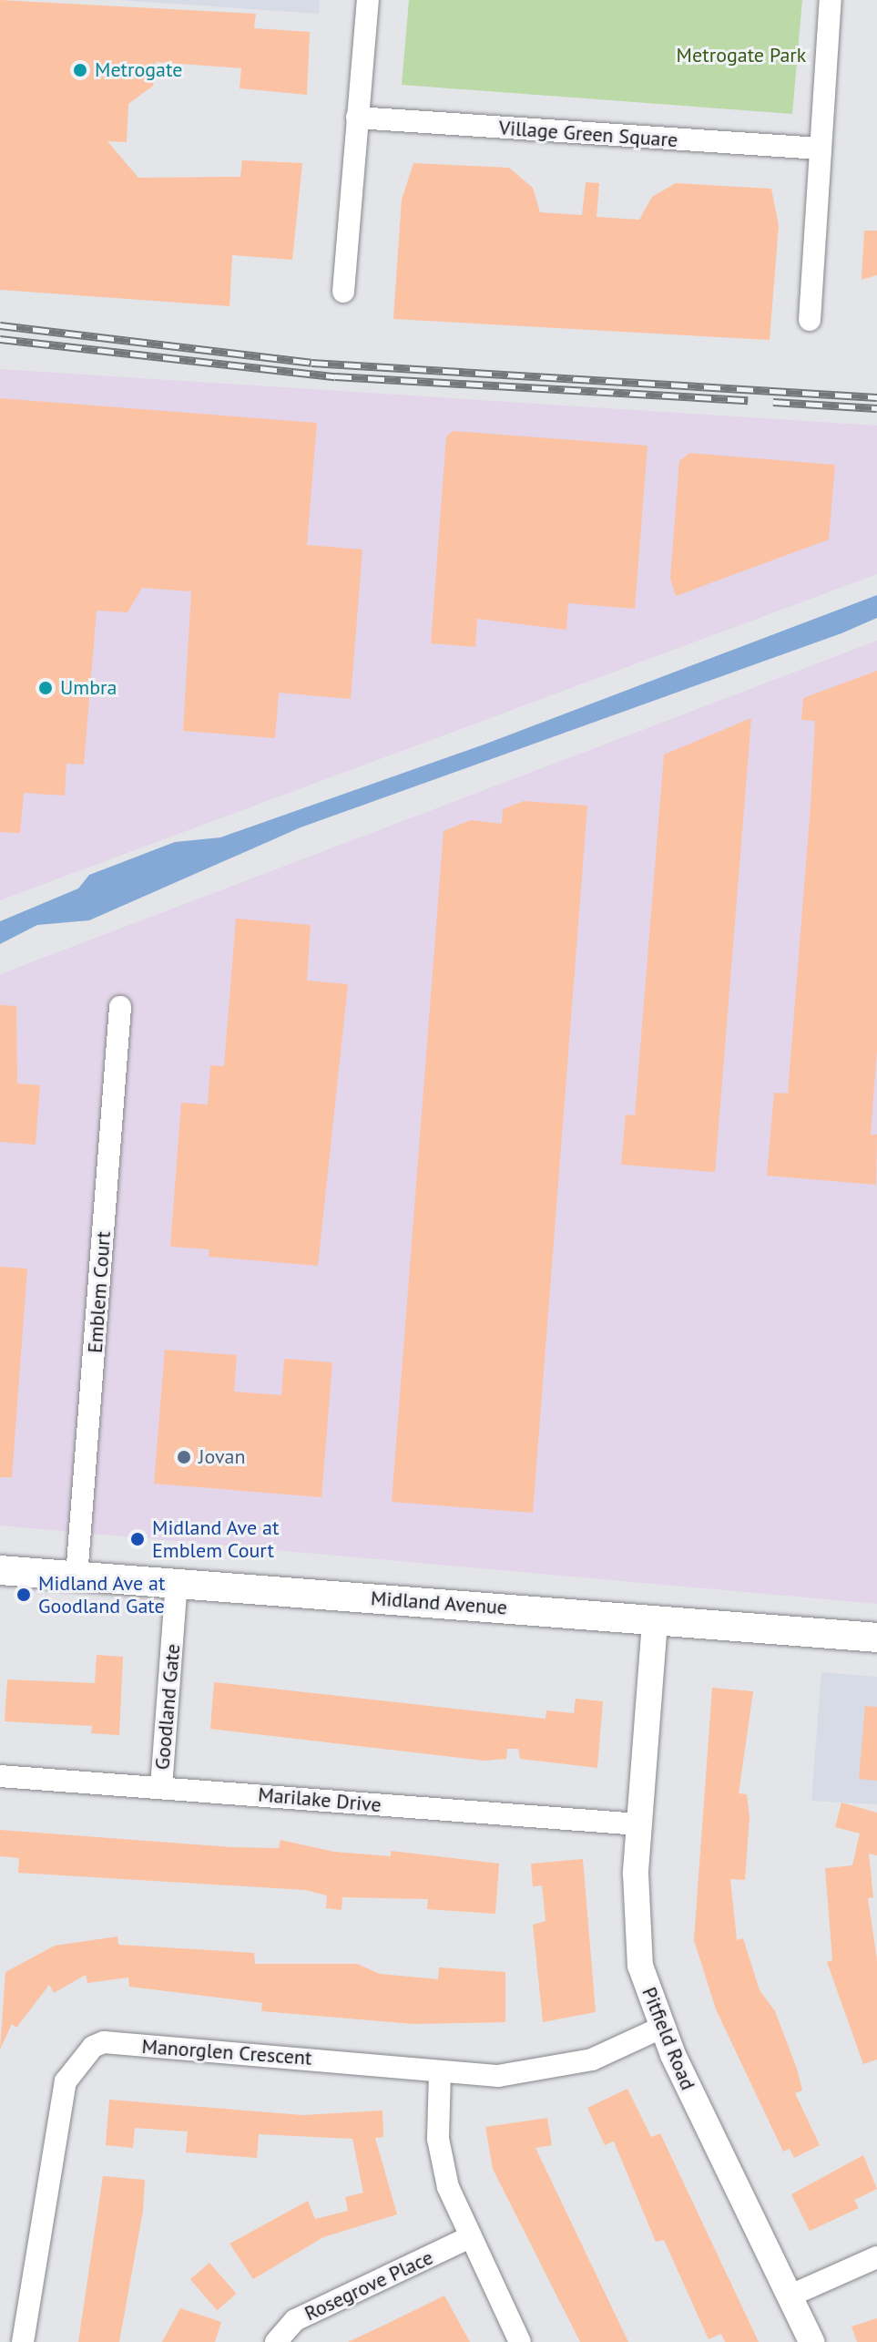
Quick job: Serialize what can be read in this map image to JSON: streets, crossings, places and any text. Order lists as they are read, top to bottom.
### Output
{
  "streets": {
    "main road": ["Midland Avenue"],
    "street": [
      "Village Green Square",
      "Emblem Court",
      "Goodland Gate",
      "Marilake Drive",
      "Pitfield Road",
      "Manorglen Crescent",
      "Rosegrove Place"
    ]
  },
  "crossings": [
    ["Emblem Court", "Midland Avenue"],
    ["Midland Avenue", "Goodland Gate"],
    ["Midland Avenue", "Pitfield Road"],
    ["Goodland Gate", "Marilake Drive"],
    ["Marilake Drive", "Pitfield Road"],
    ["Pitfield Road", "Manorglen Crescent"]
  ],
  "parks": ["Metrogate Park"],
  "places": [
    "Metrogate",
    "Umbra",
    "Jovan",
    "Midland Ave at Emblem Court",
    "Midland Ave at Goodland Gate"
  ]
}
